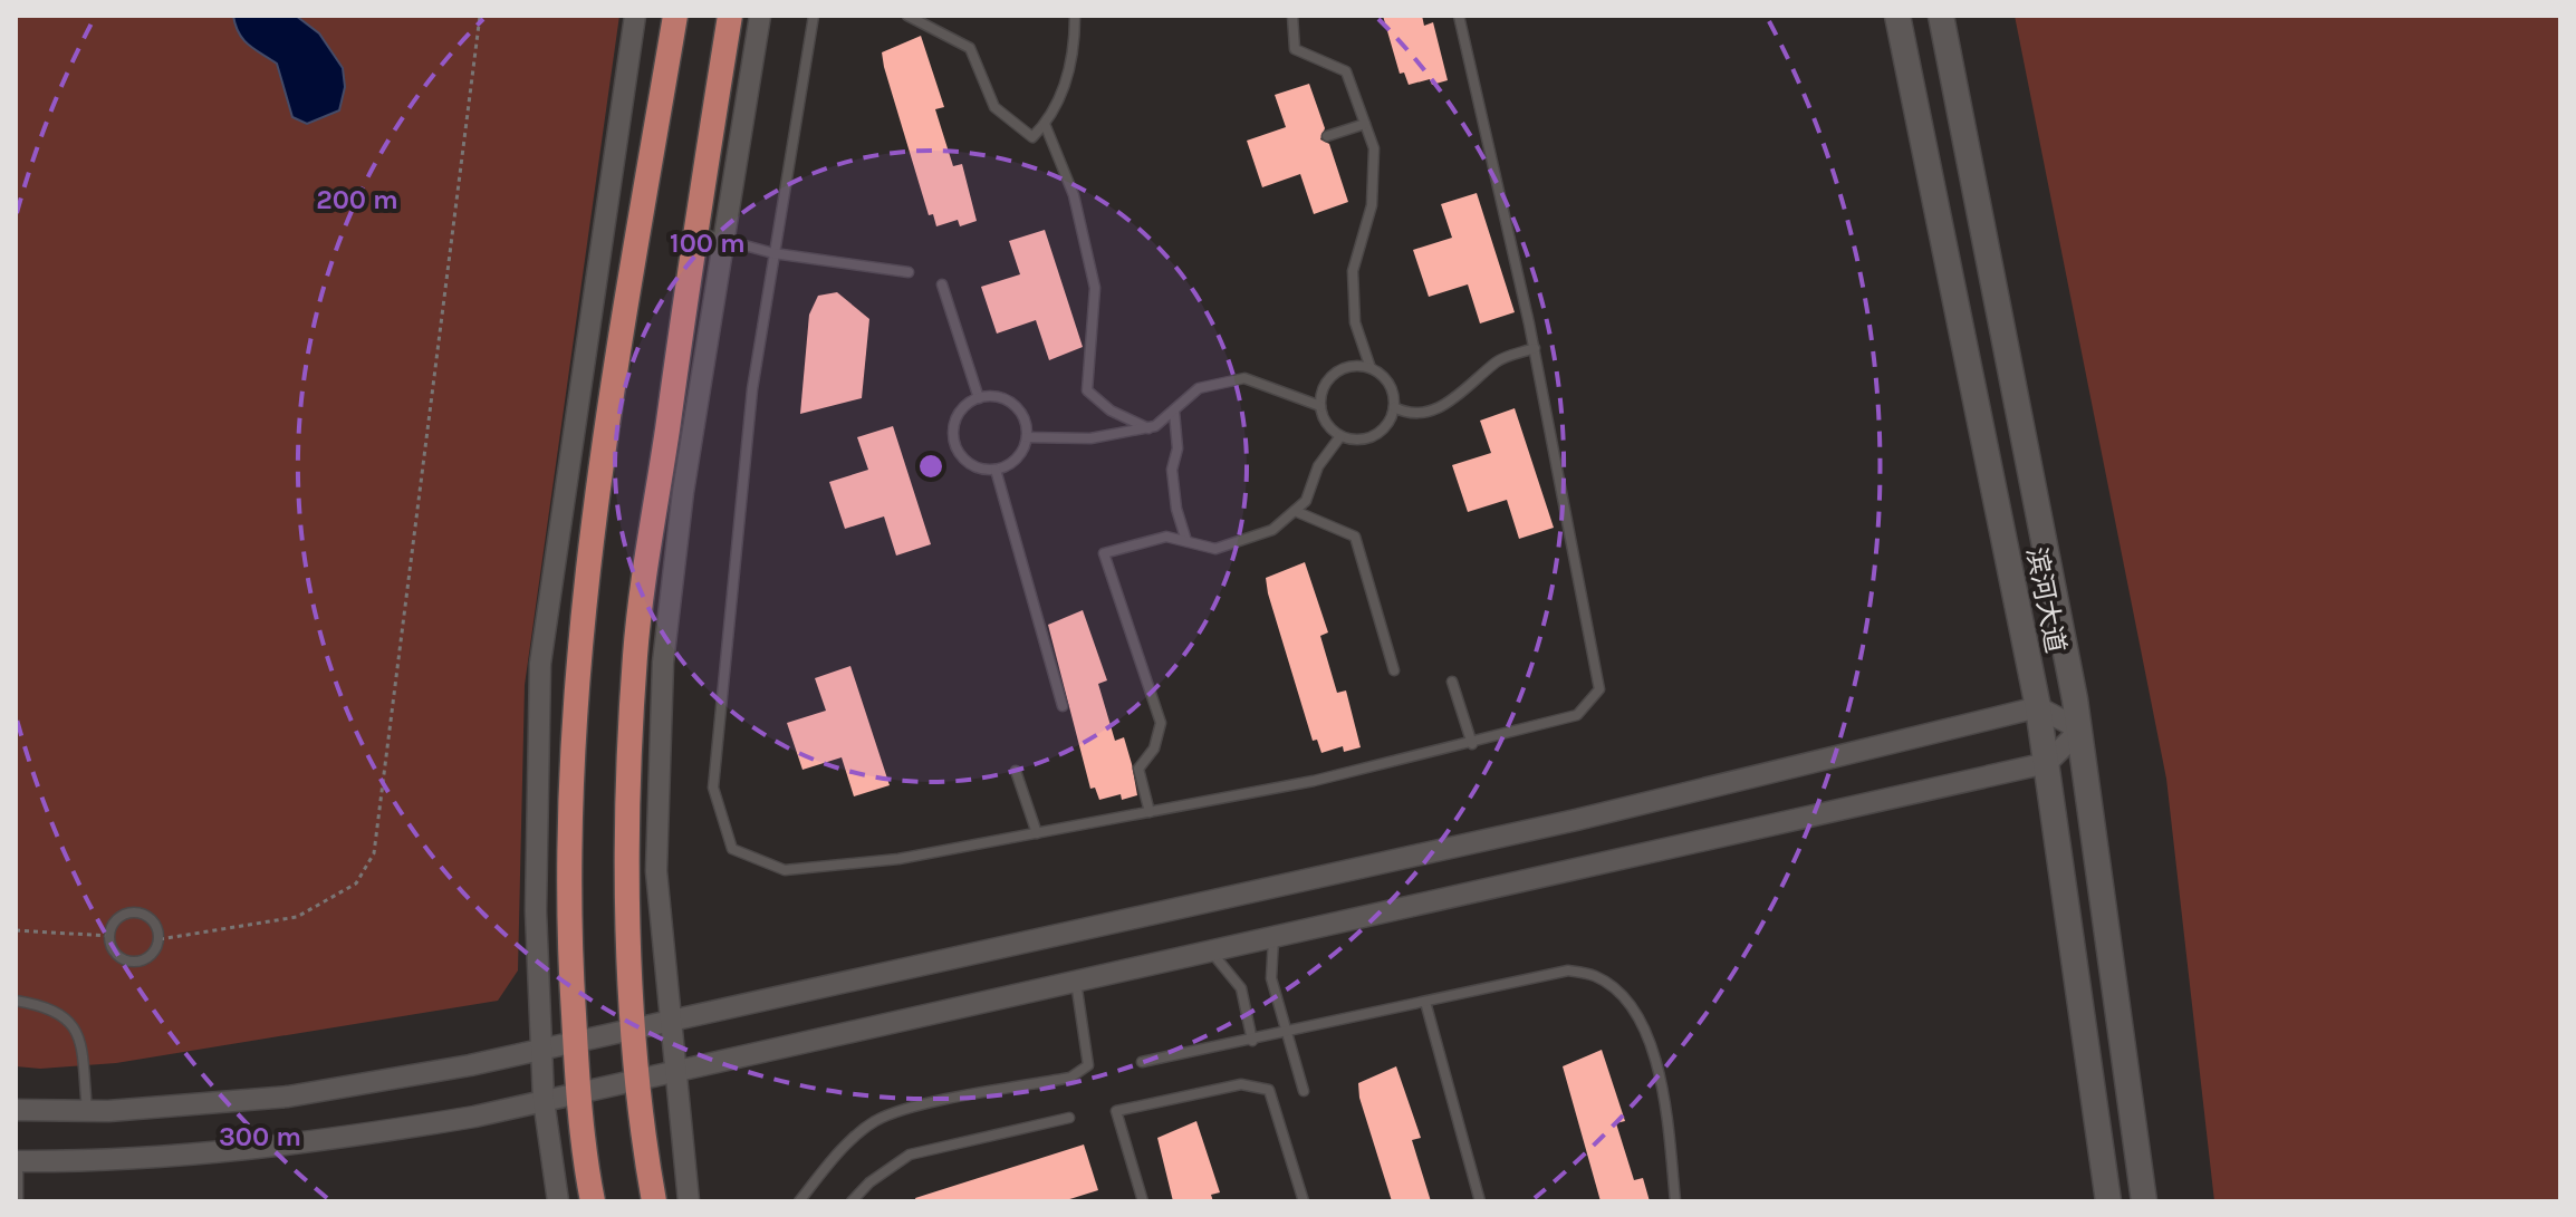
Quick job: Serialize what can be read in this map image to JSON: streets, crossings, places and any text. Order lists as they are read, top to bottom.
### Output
{
  "streets": {
    "main road": ["滨河大道"]
  },
  "rings": ["200 m", "100 m", "300 m"]
}
